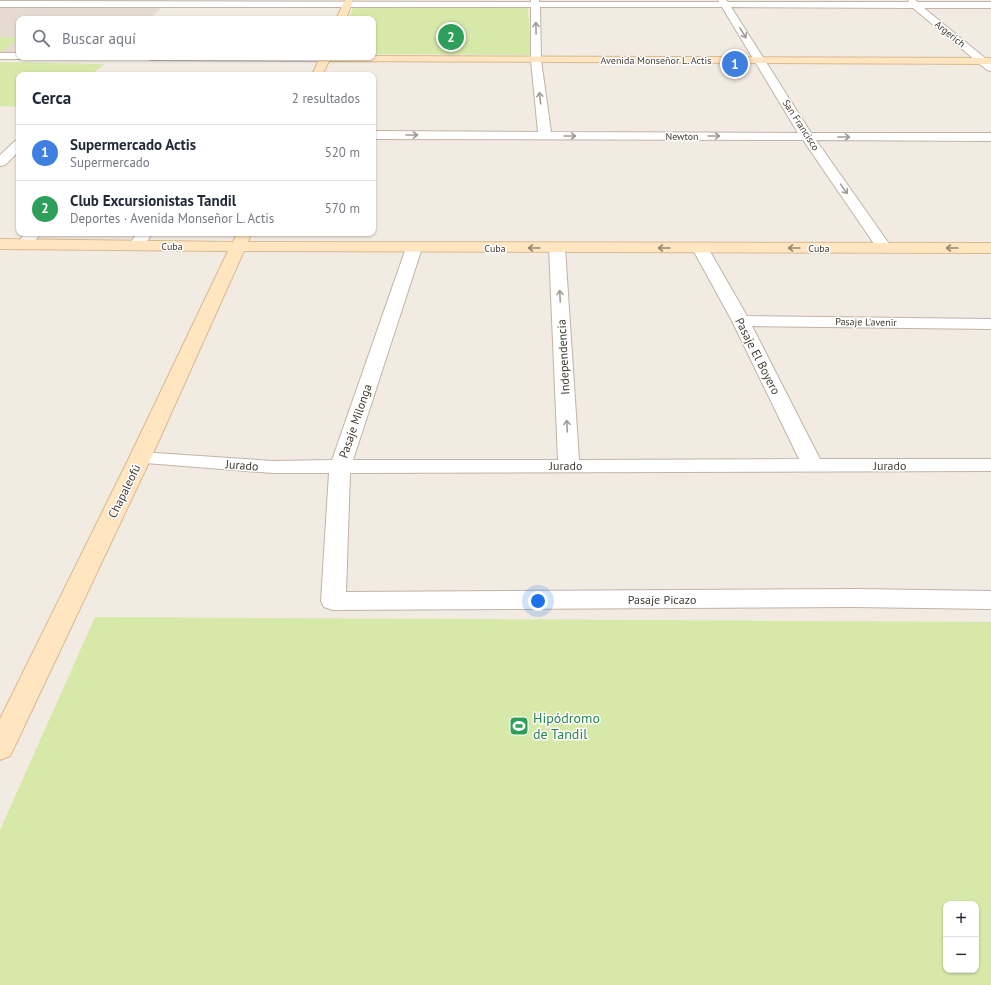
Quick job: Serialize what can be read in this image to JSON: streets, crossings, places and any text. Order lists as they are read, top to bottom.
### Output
{
  "streets": {
    "street": [
      "Argerich",
      "Avenida Monseñor L. Actis",
      "San Francisco",
      "Newton",
      "Cuba",
      "Pasaje L'avenir",
      "Pasaje El Boyero",
      "Independencia",
      "Pasaje Milonga",
      "Jurado",
      "Chapaleofú",
      "Pasaje Picazo"
    ]
  },
  "crossings": [
    ["Argerich", "Avenida Monseñor L. Actis"],
    ["Avenida Monseñor L. Actis", "San Francisco"],
    ["San Francisco", "Newton"],
    ["San Francisco", "Cuba"],
    ["Cuba", "Pasaje El Boyero"],
    ["Cuba", "Independencia"],
    ["Cuba", "Pasaje Milonga"],
    ["Cuba", "Chapaleofú"],
    ["Pasaje L'avenir", "Pasaje El Boyero"],
    ["Pasaje El Boyero", "Jurado"],
    ["Independencia", "Jurado"],
    ["Pasaje Milonga", "Jurado"],
    ["Pasaje Milonga", "Pasaje Picazo"],
    ["Jurado", "Chapaleofú"]
  ],
  "one_way": ["San Francisco", "Cuba", "Independencia"],
  "places": {
    "sports": ["Hipódromo de Tandil"]
  },
  "page": {
    "search": "Buscar aquí",
    "pins": ["2", "1"],
    "heading": ["Cerca", "2 resultados"],
    "list": [
      {
        "mark": "1",
        "name": "Supermercado Actis",
        "note": "Supermercado",
        "value": "520 m"
      },
      {
        "mark": "2",
        "name": "Club Excursionistas Tandil",
        "note": "Deportes · Avenida Monseñor L. Actis",
        "value": "570 m"
      }
    ],
    "map_buttons": ["+", "−"]
  }
}
